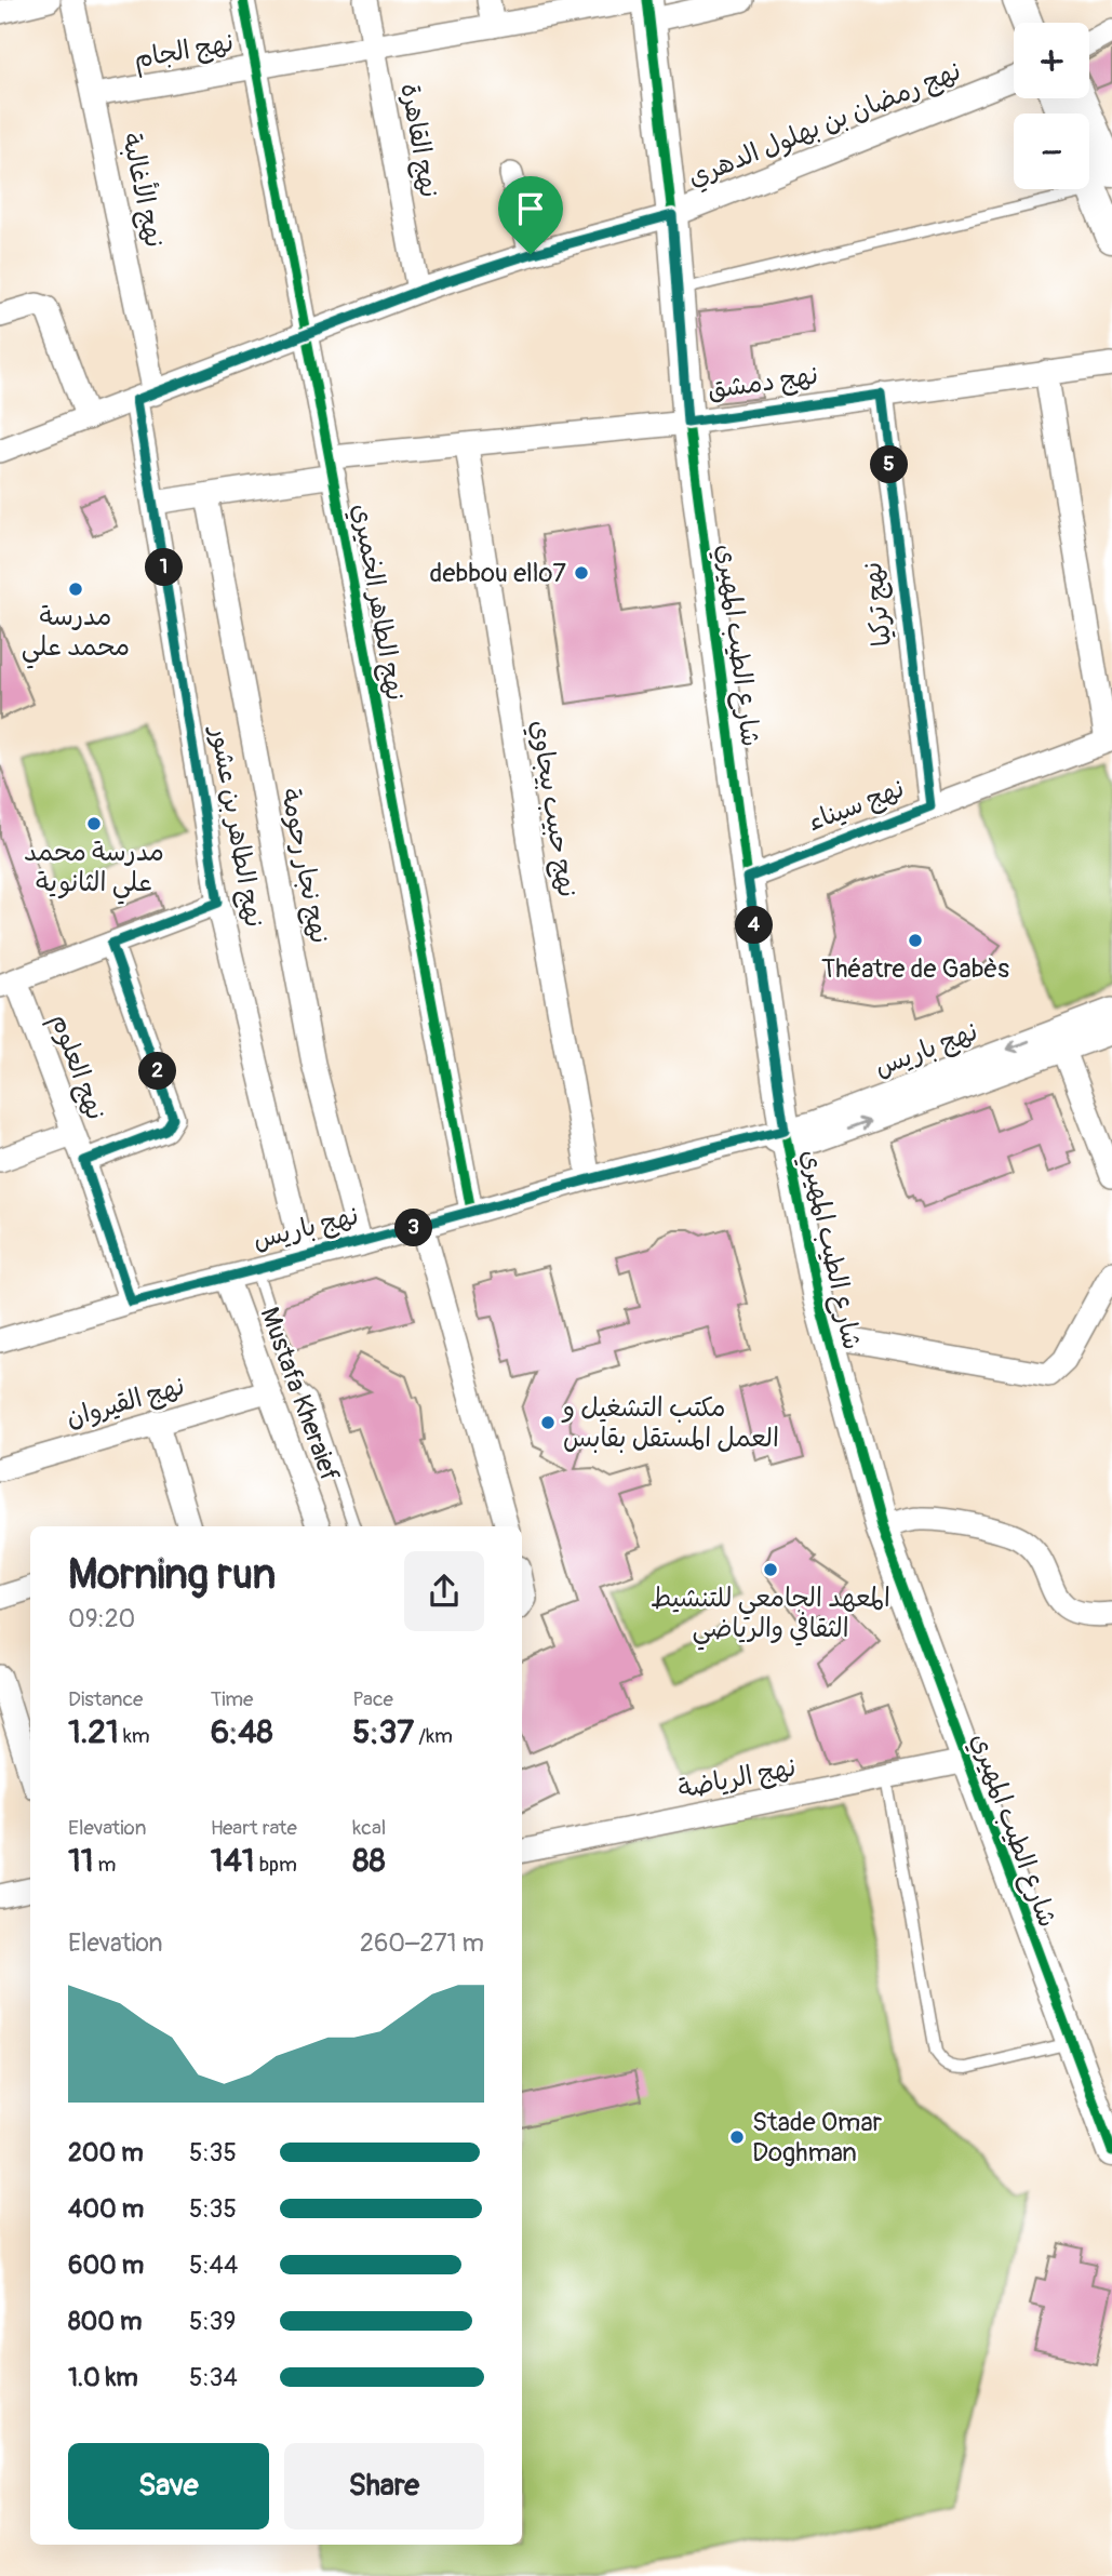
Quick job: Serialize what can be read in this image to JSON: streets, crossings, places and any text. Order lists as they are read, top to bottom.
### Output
{
  "streets": {
    "street": [
      "نهج الجام",
      "نهج رمضان بن بهلول الدهري",
      "نهج القاهرة",
      "نهج الأغالبة",
      "نهج دمشق",
      "نهج الطاهر الخميري",
      "نهج تركيا",
      "شارع الطيب المهيري",
      "نهج سيناء",
      "نهج حبيب بيجاوي",
      "نهج الطاهر بن عشور",
      "نهج نجار رحومة",
      "نهج باريس",
      "نهج العلوم",
      "Mustafa Kheraief",
      "نهج القيروان",
      "نهج الرياضة"
    ]
  },
  "crossings": [
    ["نهج الجام", "نهج القاهرة"],
    ["نهج الجام", "نهج الأغالبة"],
    ["نهج الجام", "نهج الطاهر الخميري"],
    ["نهج الجام", "شارع الطيب المهيري"],
    ["نهج رمضان بن بهلول الدهري", "نهج القاهرة"],
    ["نهج رمضان بن بهلول الدهري", "نهج الأغالبة"],
    ["نهج رمضان بن بهلول الدهري", "نهج الطاهر الخميري"],
    ["نهج رمضان بن بهلول الدهري", "شارع الطيب المهيري"],
    ["نهج رمضان بن بهلول الدهري", "نهج الطاهر بن عشور"],
    ["نهج الأغالبة", "نهج الطاهر بن عشور"],
    ["نهج دمشق", "نهج الطاهر الخميري"],
    ["نهج دمشق", "نهج تركيا"],
    ["نهج دمشق", "شارع الطيب المهيري"],
    ["نهج دمشق", "نهج حبيب بيجاوي"],
    ["نهج دمشق", "نهج الطاهر بن عشور"],
    ["نهج دمشق", "نهج نجار رحومة"],
    ["نهج الطاهر الخميري", "نهج باريس"],
    ["نهج تركيا", "نهج سيناء"],
    ["شارع الطيب المهيري", "نهج سيناء"],
    ["شارع الطيب المهيري", "نهج باريس"],
    ["شارع الطيب المهيري", "نهج الرياضة"],
    ["نهج حبيب بيجاوي", "نهج باريس"],
    ["نهج الطاهر بن عشور", "نهج باريس"],
    ["نهج نجار رحومة", "نهج باريس"],
    ["نهج باريس", "نهج العلوم"],
    ["نهج باريس", "Mustafa Kheraief"],
    ["Mustafa Kheraief", "نهج القيروان"]
  ],
  "places": [
    "debbou ello7",
    "مدرسة محمد علي",
    "مدرسة محمد علي الثانوية",
    "Théatre de Gabès",
    "مكتب التشغيل و العمل المستقل بقابس",
    "المعهد الجامعي للتنشيط الثقافي والرياضي",
    "Stade Omar Doghman"
  ],
  "page": {
    "map_buttons": ["+", "−"],
    "pins": [
      "5",
      "1",
      "4",
      "2",
      "3"
    ],
    "heading": ["Morning run", "09:20"],
    "stats": [
      ["Distance", "1.21 km"],
      ["Time", "6:48"],
      ["Pace", "5:37 /km"],
      ["Elevation", "11 m"],
      ["Heart rate", "141 bpm"],
      ["kcal", "88"]
    ],
    "chart": ["Elevation", "260–271 m"],
    "list": [
      {
        "name": "200 m",
        "note": "5:35"
      },
      {
        "name": "400 m",
        "note": "5:35"
      },
      {
        "name": "600 m",
        "note": "5:44"
      },
      {
        "name": "800 m",
        "note": "5:39"
      },
      {
        "name": "1.0 km",
        "note": "5:34"
      }
    ],
    "buttons": ["Save", "Share"]
  }
}
